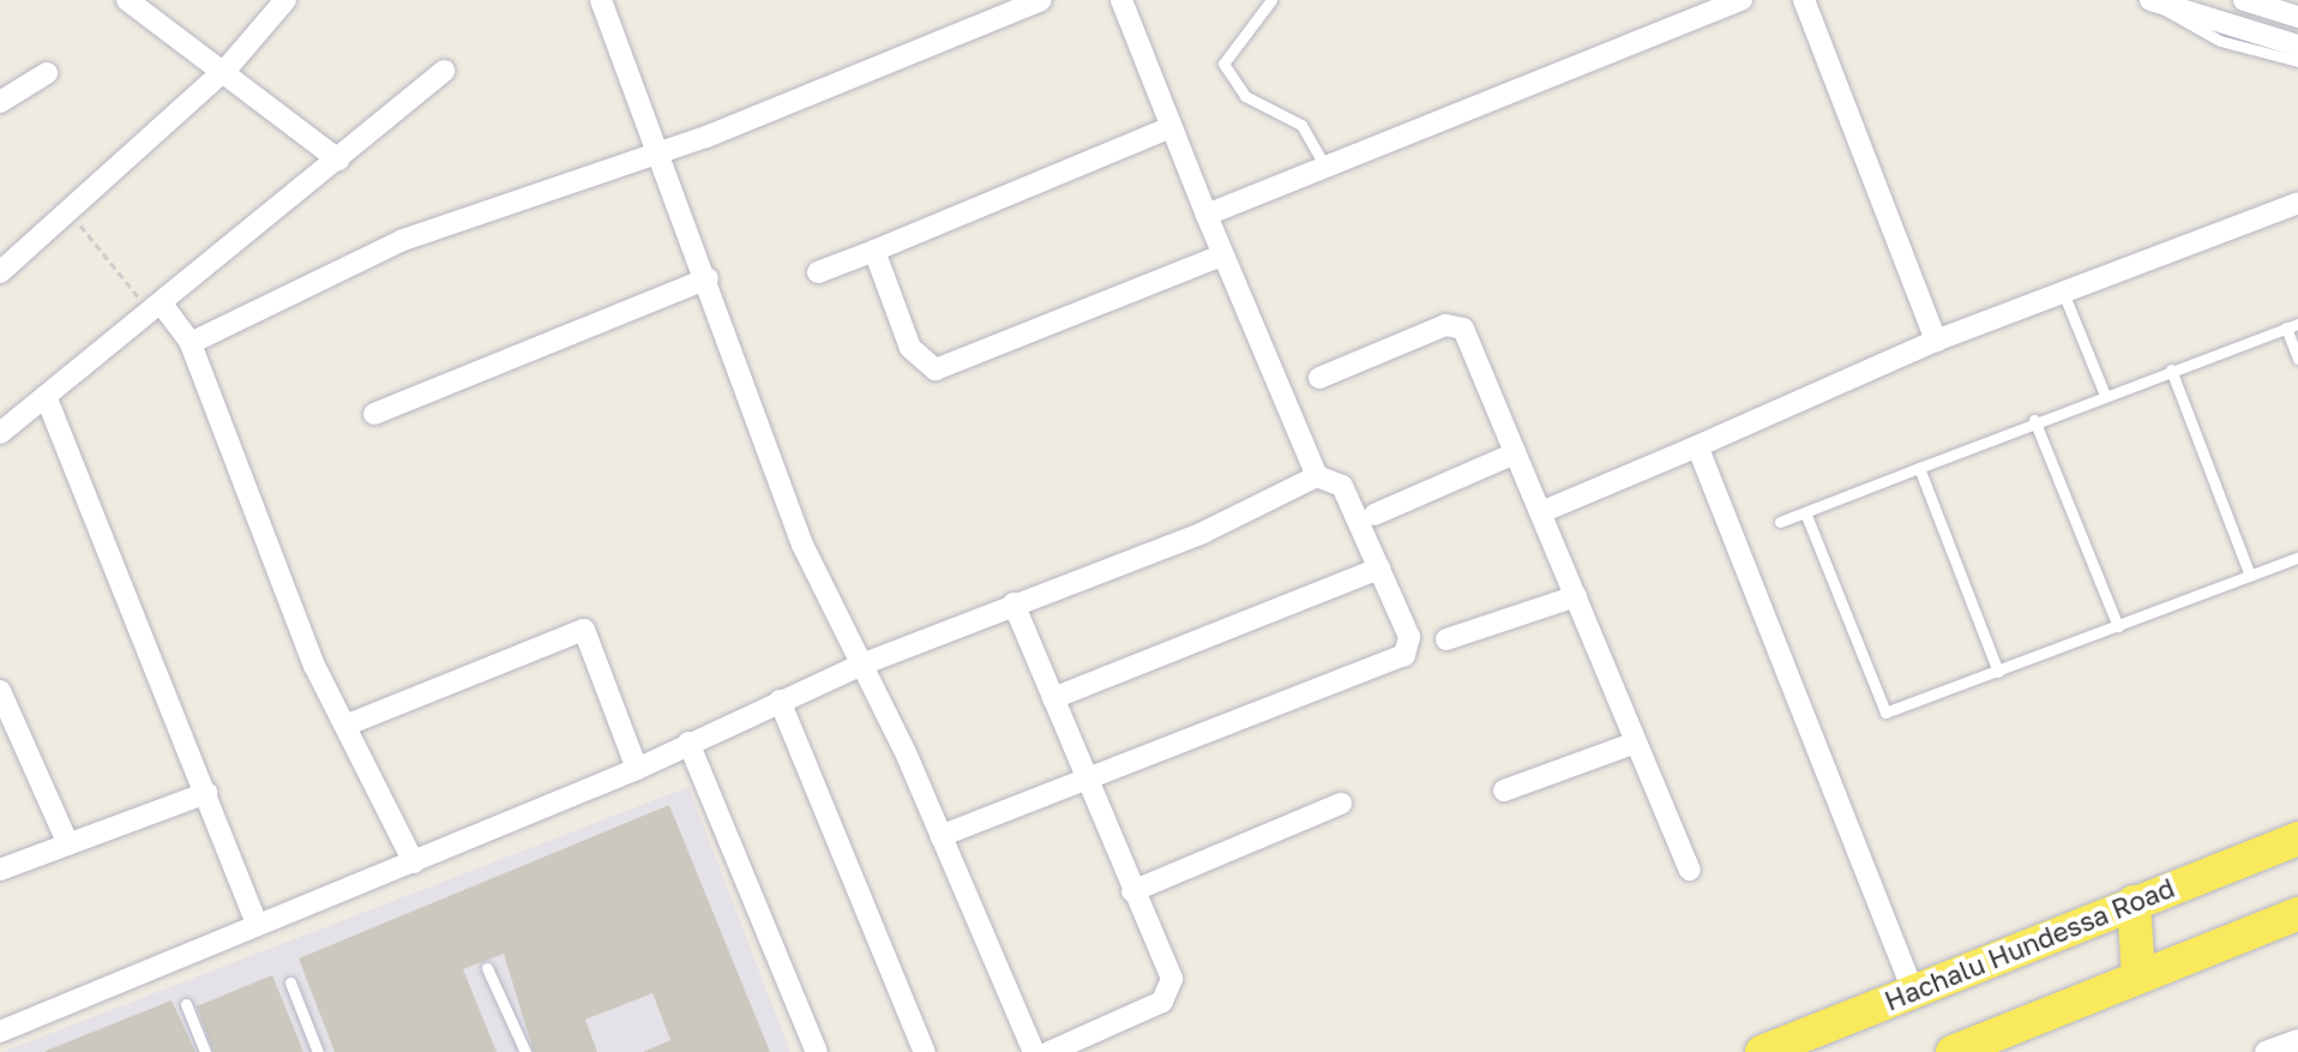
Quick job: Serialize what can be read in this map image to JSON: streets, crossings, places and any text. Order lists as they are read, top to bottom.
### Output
{
  "streets": {
    "main road": ["Hachalu Hundessa Road"]
  }
}
